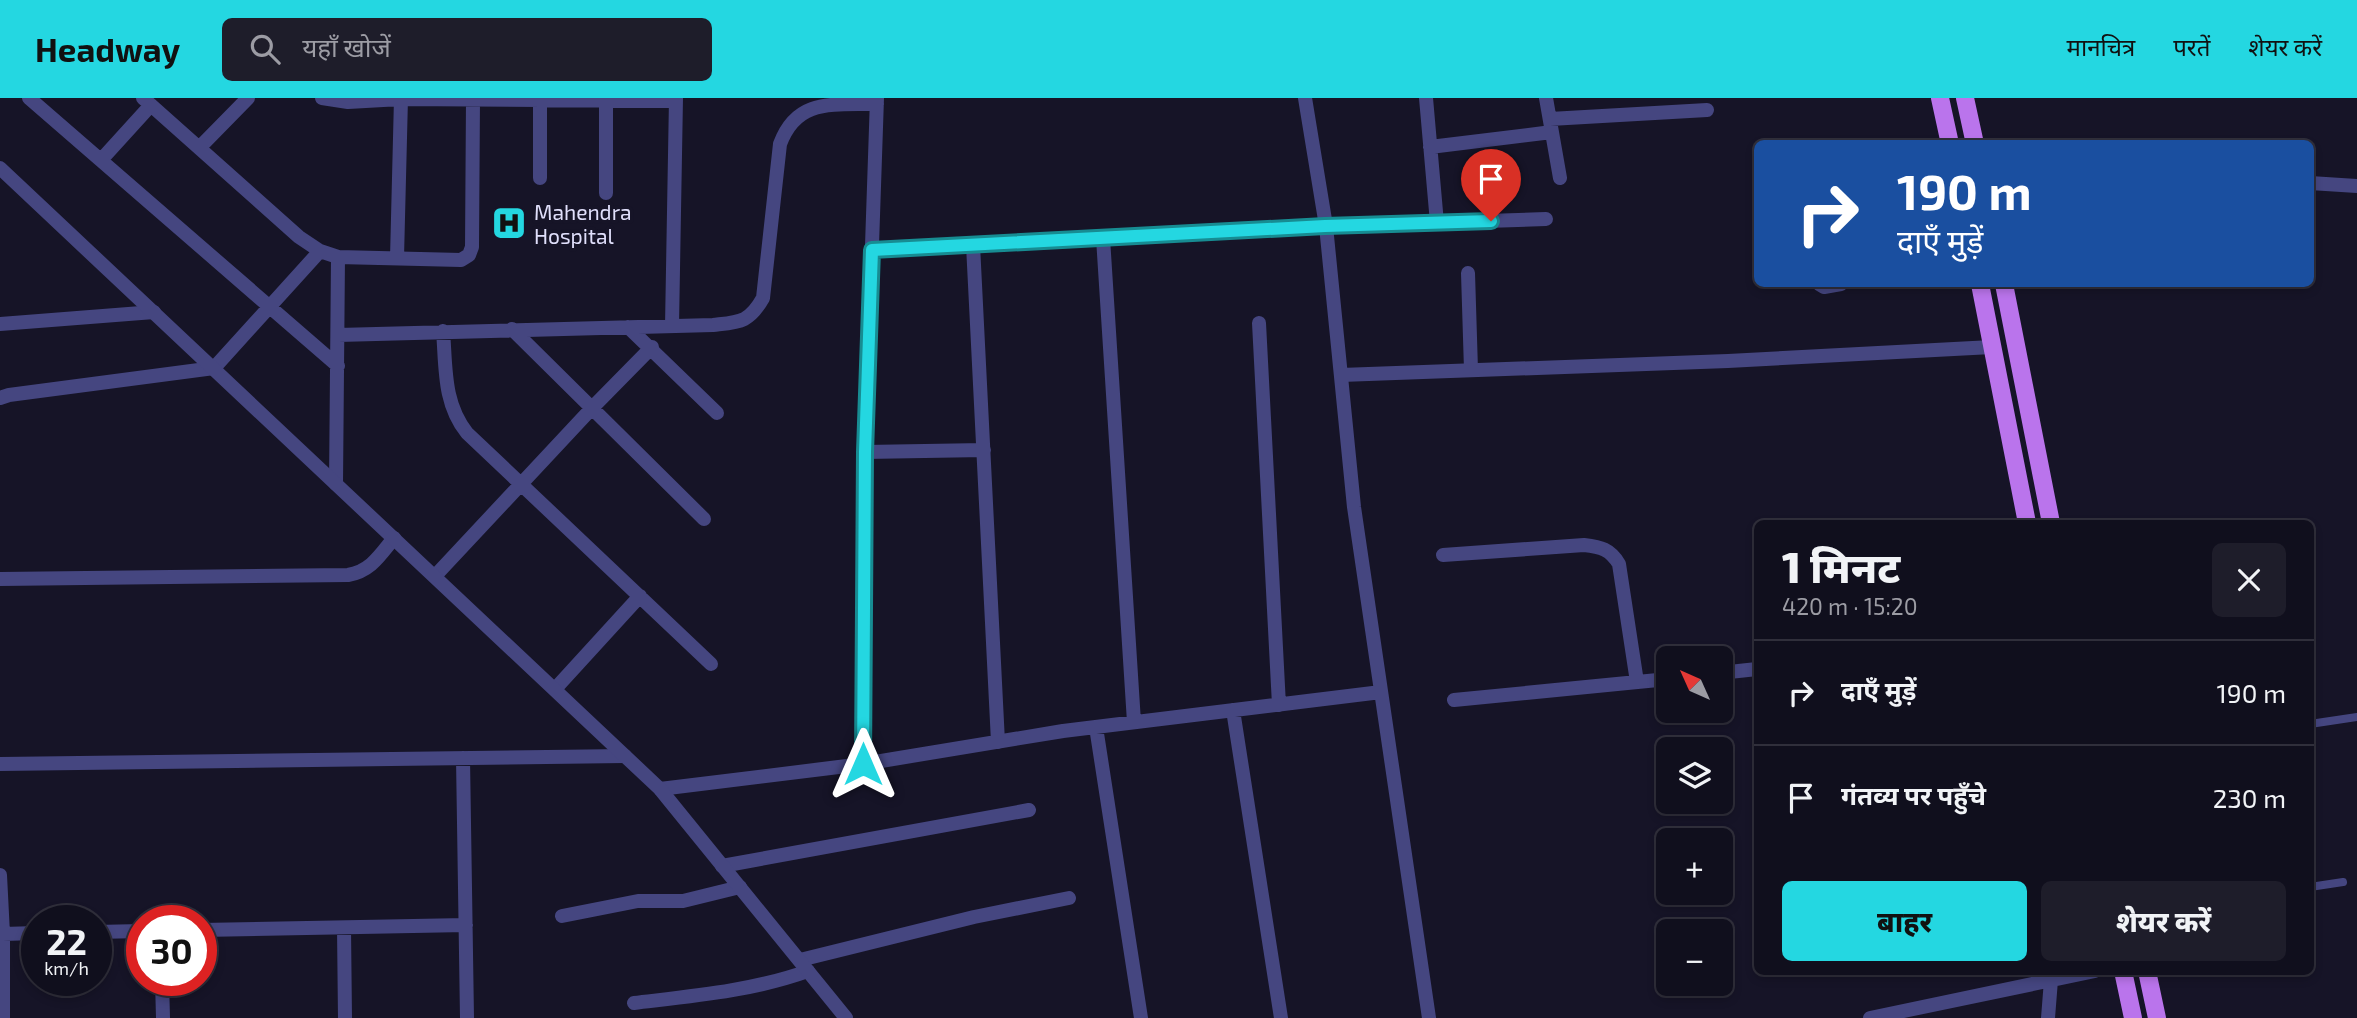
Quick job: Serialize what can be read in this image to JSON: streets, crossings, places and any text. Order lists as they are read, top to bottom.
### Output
{
  "places": {
    "hospital": ["Mahendra Hospital"]
  },
  "north": "top left",
  "page": {
    "header": "Headway",
    "search": "यहाँ खोजें",
    "nav": ["मानचित्र", "परतें", "शेयर करें"],
    "turn": ["190 m", "दाएँ मुड़ें"],
    "heading": ["1 मिनट", "420 m · 15:20"],
    "list": [
      {
        "name": "दाएँ मुड़ें",
        "value": "190 m"
      },
      {
        "name": "गंतव्य पर पहुँचे",
        "value": "230 m"
      }
    ],
    "map_buttons": ["+", "−"],
    "buttons": ["बाहर", "शेयर करें"],
    "speed": "22 km/h",
    "limit": "30"
  }
}
